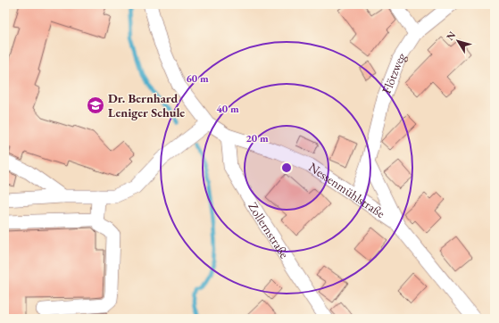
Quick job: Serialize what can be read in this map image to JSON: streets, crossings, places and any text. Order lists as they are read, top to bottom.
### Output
{
  "streets": {
    "street": ["Flötzweg", "Nessenmühlstraße", "Zollernstraße"]
  },
  "crossings": [
    ["Flötzweg", "Nessenmühlstraße"],
    ["Nessenmühlstraße", "Zollernstraße"]
  ],
  "places": {
    "school or university": ["Dr. Bernhard Leniger Schule"]
  },
  "north": "top left",
  "rings": ["60 m", "40 m", "20 m"]
}
